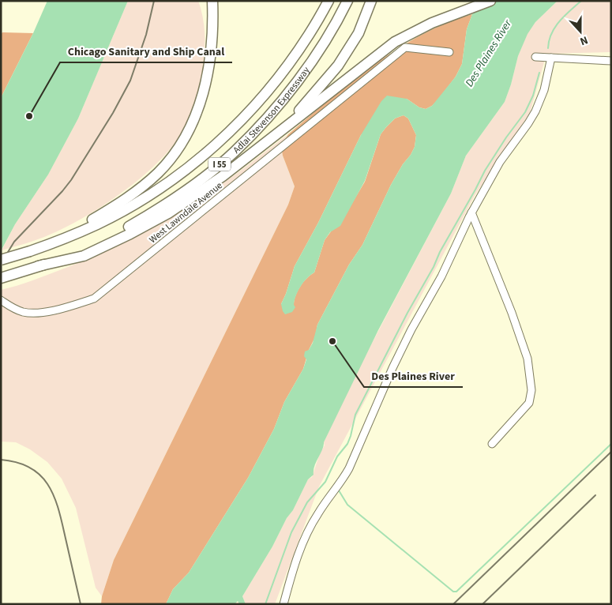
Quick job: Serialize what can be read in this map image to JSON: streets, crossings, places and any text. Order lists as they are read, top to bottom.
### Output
{
  "streets": {
    "highway": ["Adlai Stevenson Expressway", "I 55"],
    "street": ["West Lawndale Avenue"]
  },
  "water": ["Des Plaines River"],
  "places": ["Chicago Sanitary and Ship Canal", "Des Plaines River"],
  "north": "bottom"
}
